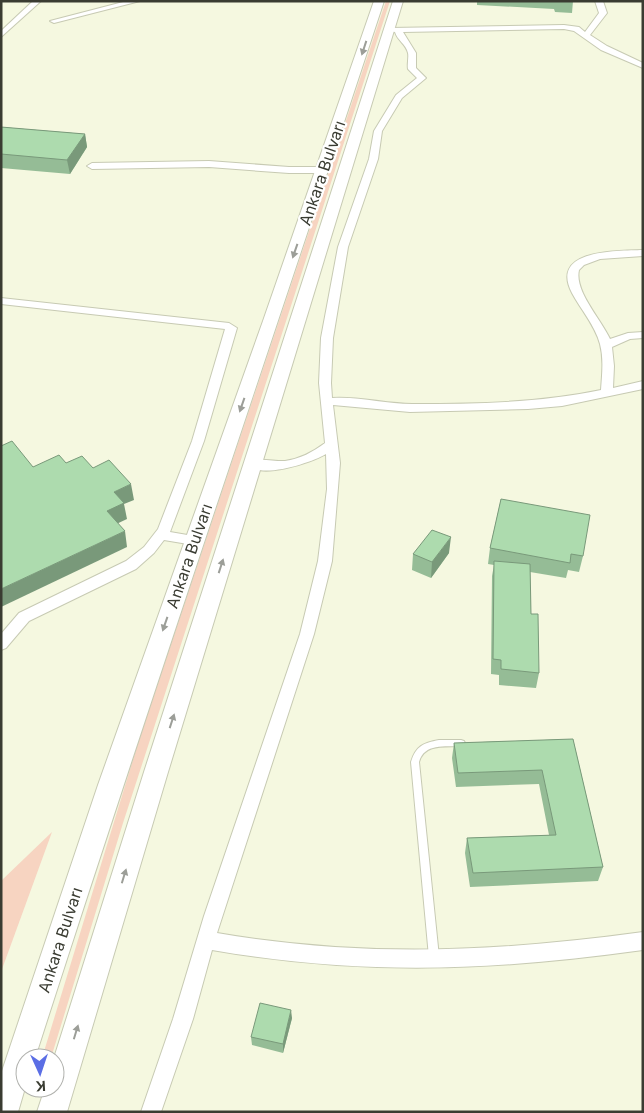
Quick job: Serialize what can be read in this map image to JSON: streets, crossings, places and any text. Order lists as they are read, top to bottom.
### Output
{
  "streets": {
    "main road": ["Ankara Bulvarı"]
  },
  "north": "bottom"
}
